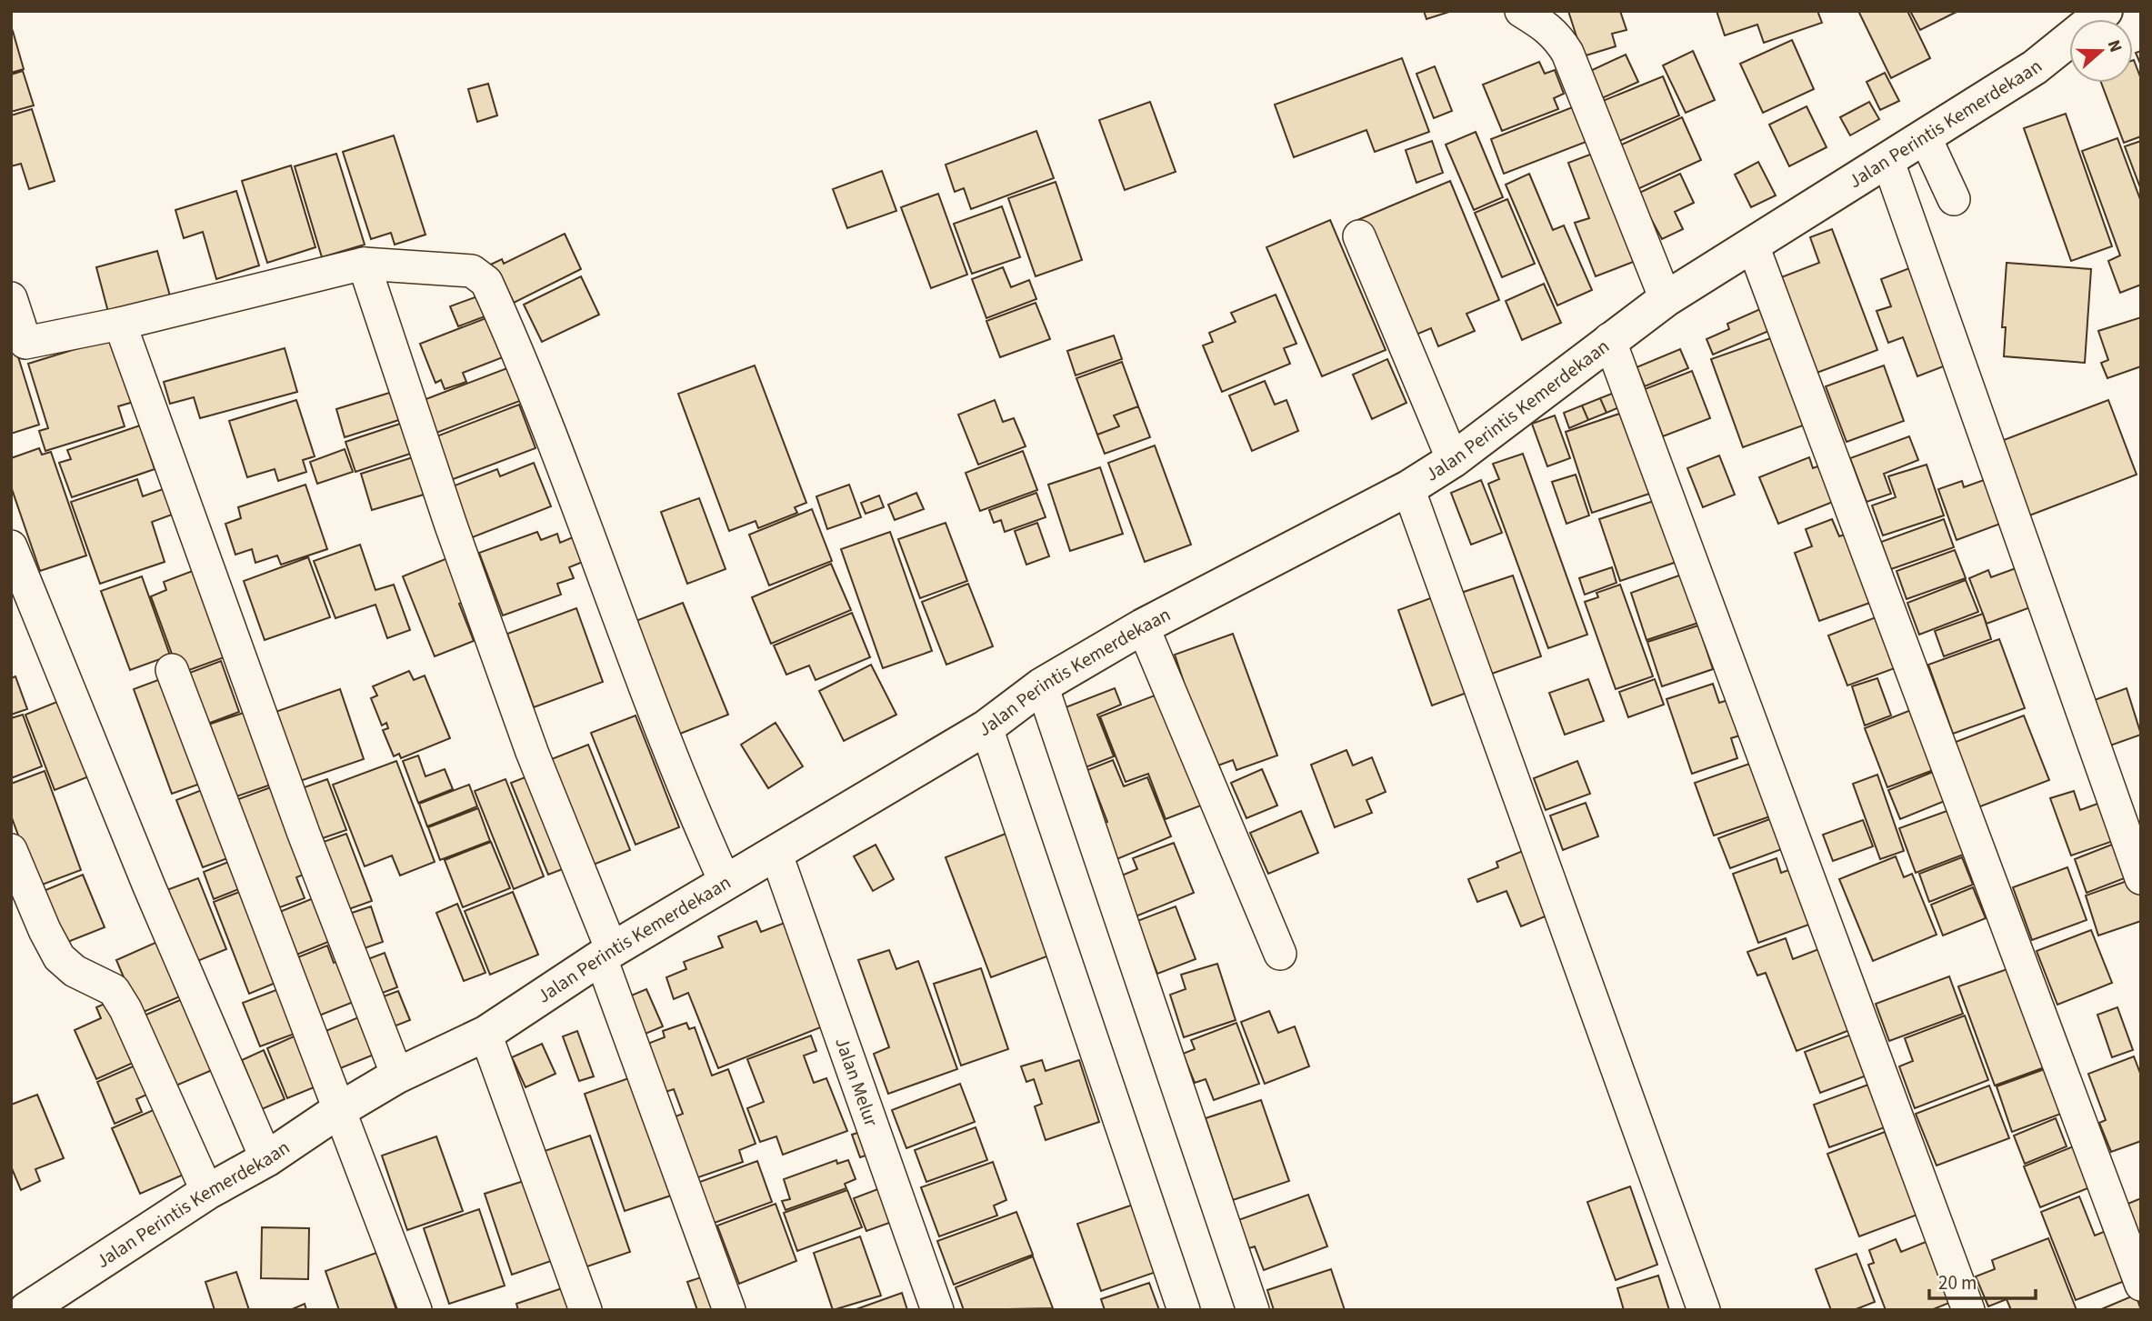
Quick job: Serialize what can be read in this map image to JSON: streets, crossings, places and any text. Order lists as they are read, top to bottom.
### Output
{
  "streets": {
    "street": ["Jalan Perintis Kemerdekaan", "Jalan Melur"]
  },
  "crossings": [
    ["Jalan Perintis Kemerdekaan", "Jalan Melur"]
  ],
  "scale_bar": "20 m",
  "north": "right"
}
